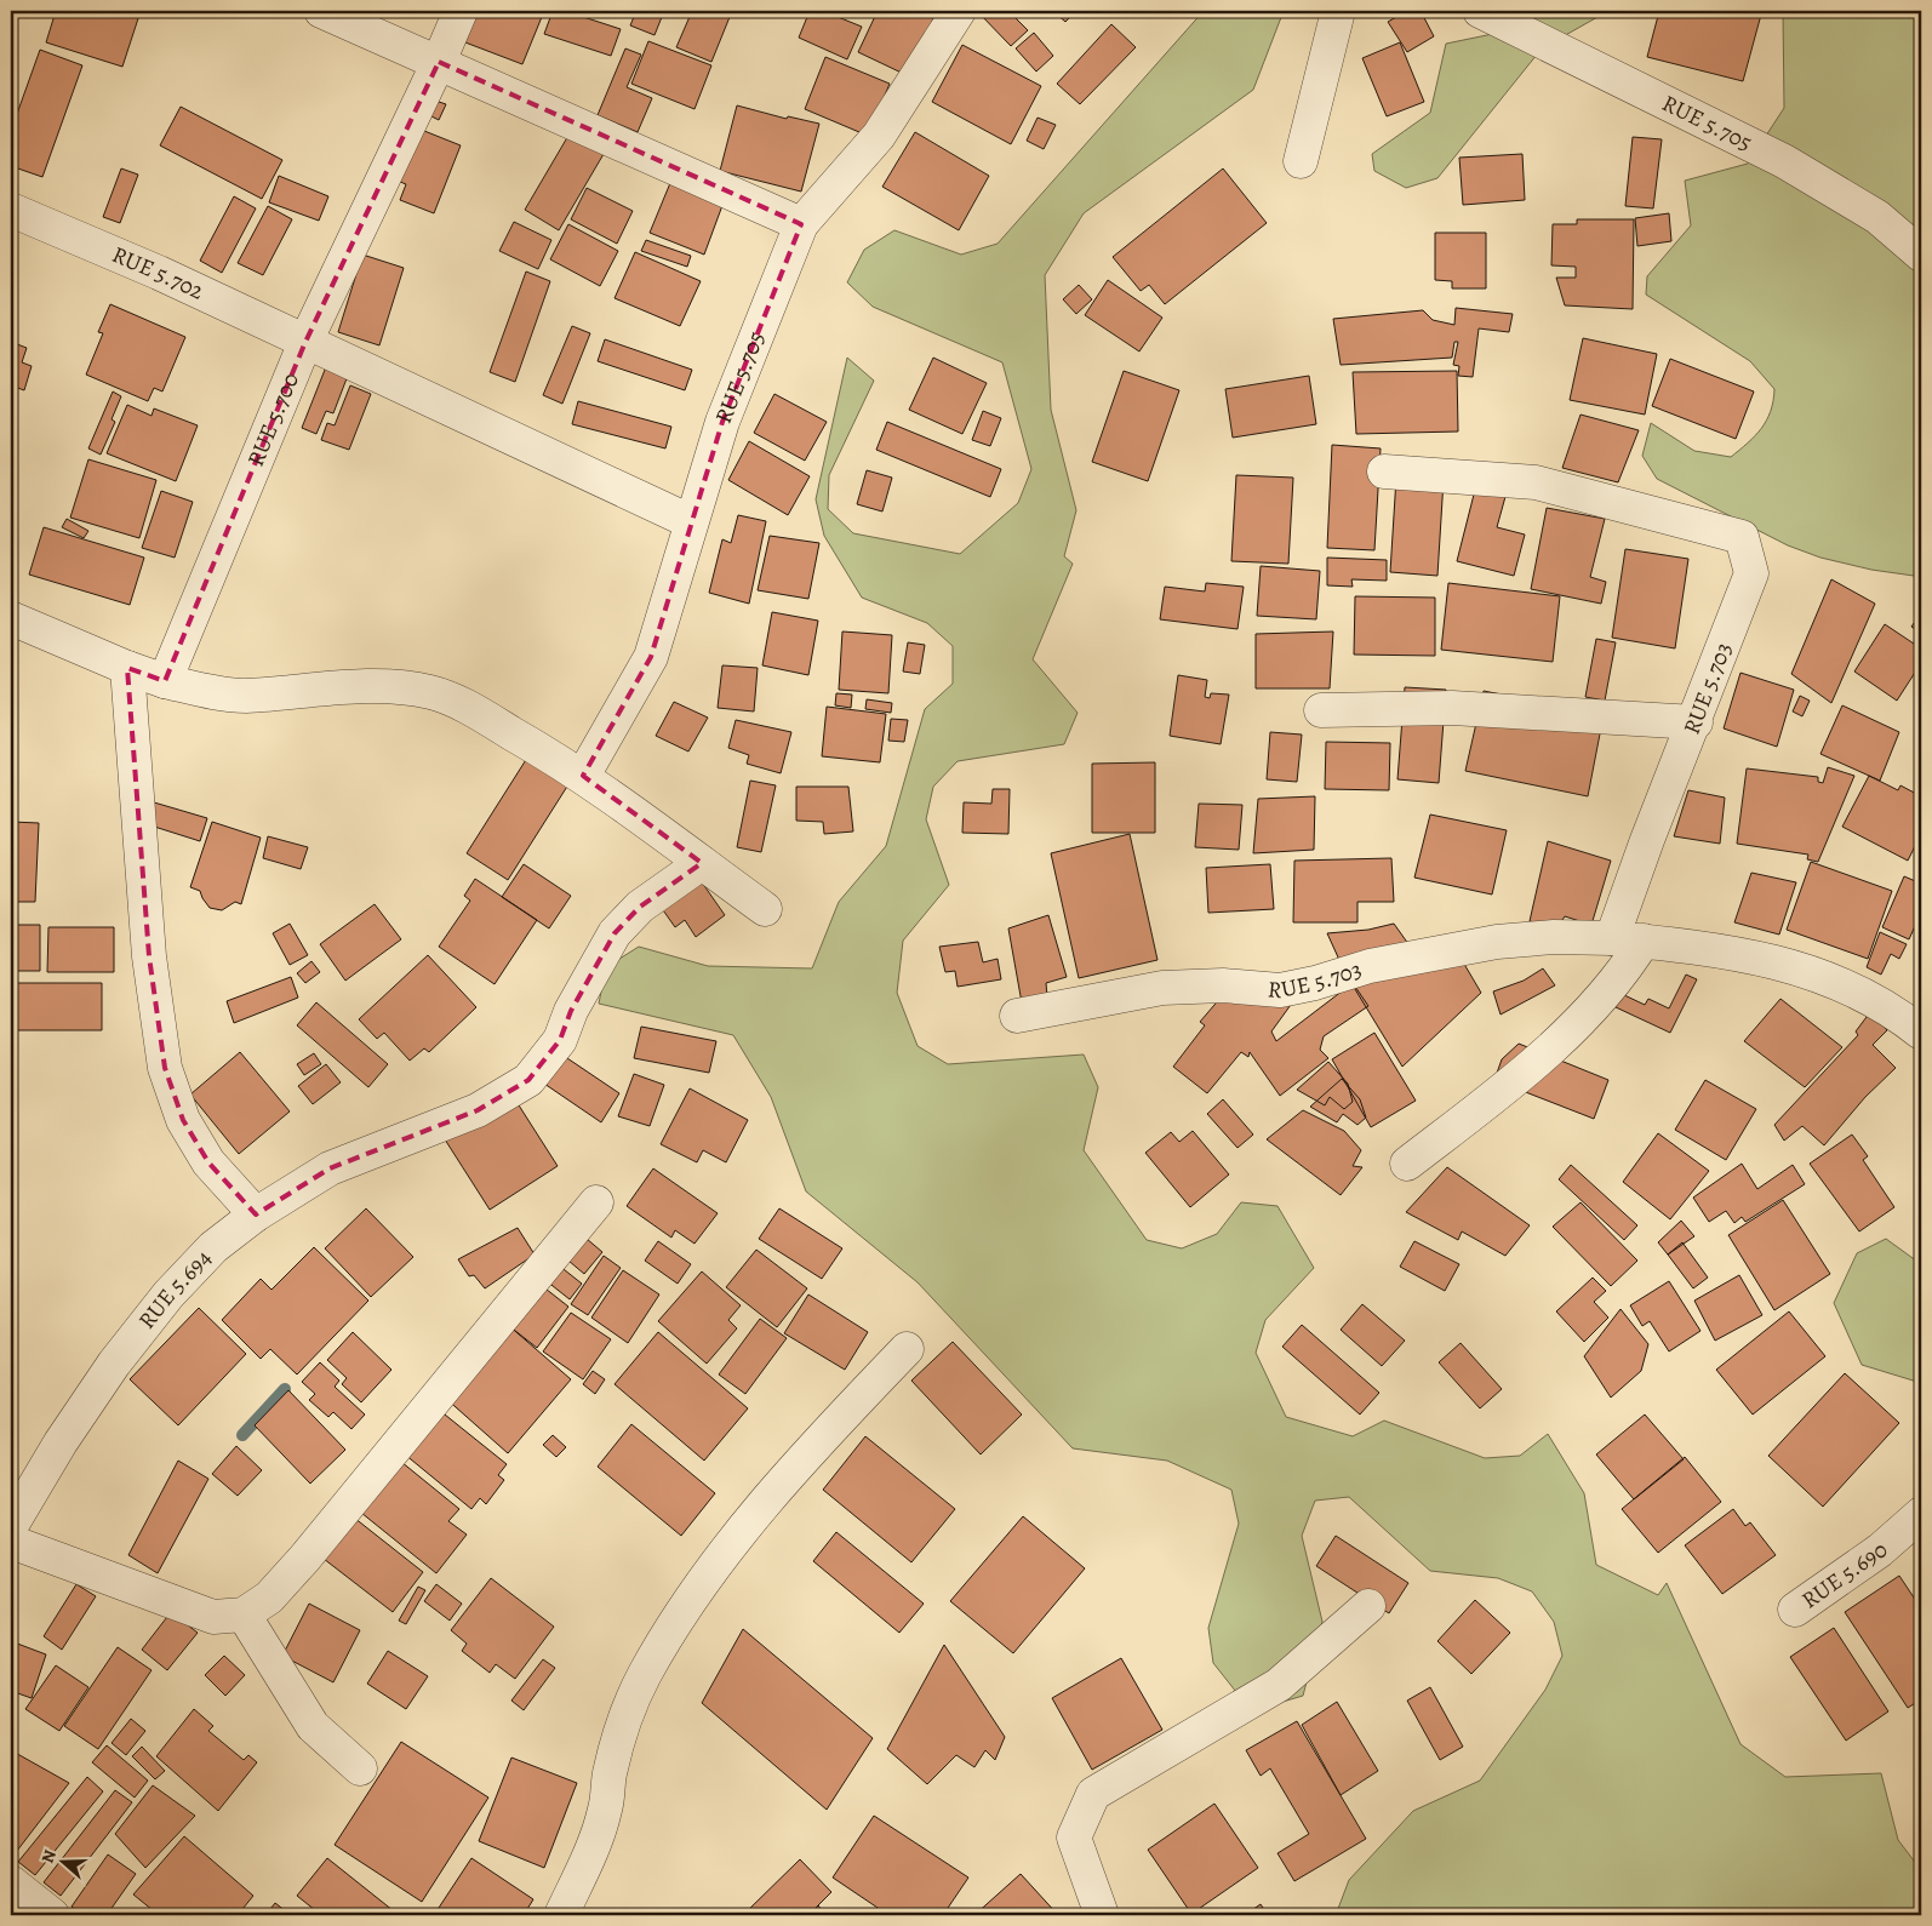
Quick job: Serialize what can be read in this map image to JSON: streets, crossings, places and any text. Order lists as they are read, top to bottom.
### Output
{
  "streets": {
    "street": [
      "RUE 5.705",
      "RUE 5.702",
      "RUE 5.700",
      "RUE 5.703",
      "RUE 5.694",
      "RUE 5.690"
    ]
  },
  "crossings": [
    ["RUE 5.705", "RUE 5.702"],
    ["RUE 5.702", "RUE 5.700"]
  ],
  "north": "left"
}
